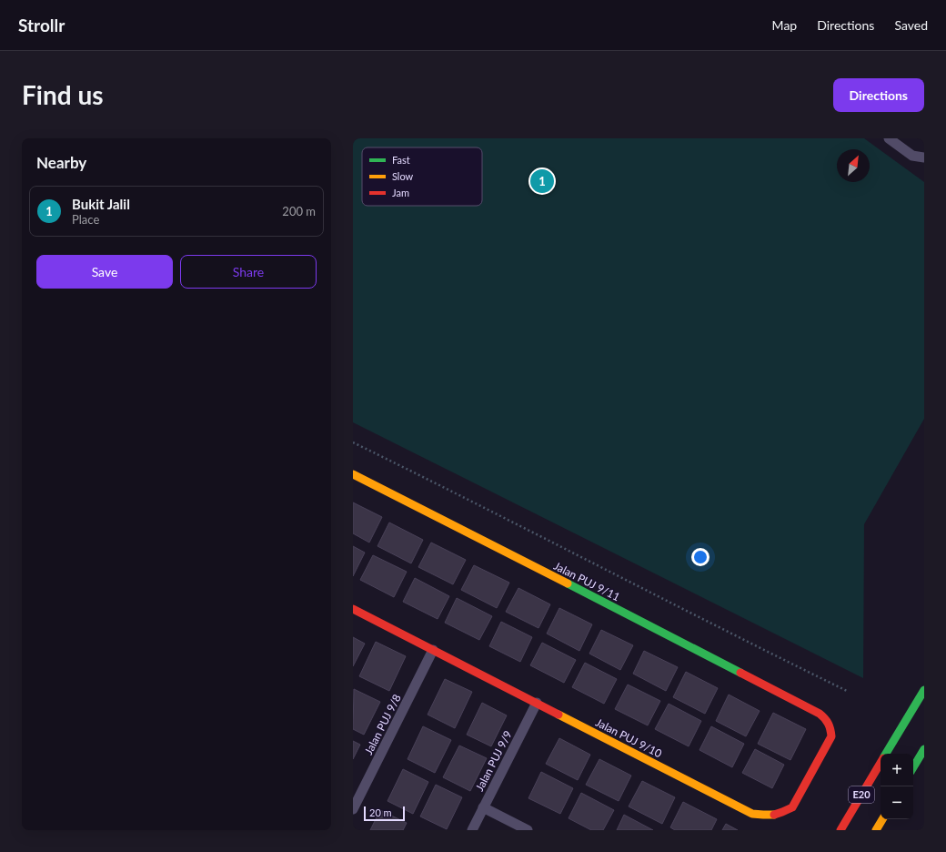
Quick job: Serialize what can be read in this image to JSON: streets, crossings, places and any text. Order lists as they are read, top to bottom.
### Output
{
  "streets": {
    "main road": ["Jalan PUJ 9/11", "Jalan PUJ 9/10", "E20"],
    "street": ["Jalan PUJ 9/8", "Jalan PUJ 9/9"]
  },
  "crossings": [
    ["Jalan PUJ 9/11", "Jalan PUJ 9/10"],
    ["Jalan PUJ 9/8", "Jalan PUJ 9/10"],
    ["Jalan PUJ 9/10", "Jalan PUJ 9/9"]
  ],
  "legend": ["Fast", "Slow", "Jam"],
  "scale_bar": "20 m",
  "north": "top right",
  "page": {
    "header": "Strollr",
    "nav": ["Map", "Directions", "Saved"],
    "buttons": [
      "Directions",
      ["Save", "Share"]
    ],
    "title": "Find us",
    "heading": "Nearby",
    "pins": "1",
    "list": [
      {
        "mark": "1",
        "name": "Bukit Jalil",
        "note": "Place",
        "value": "200 m"
      }
    ],
    "map_buttons": ["+", "−"],
    "scale": "20 m"
  }
}
